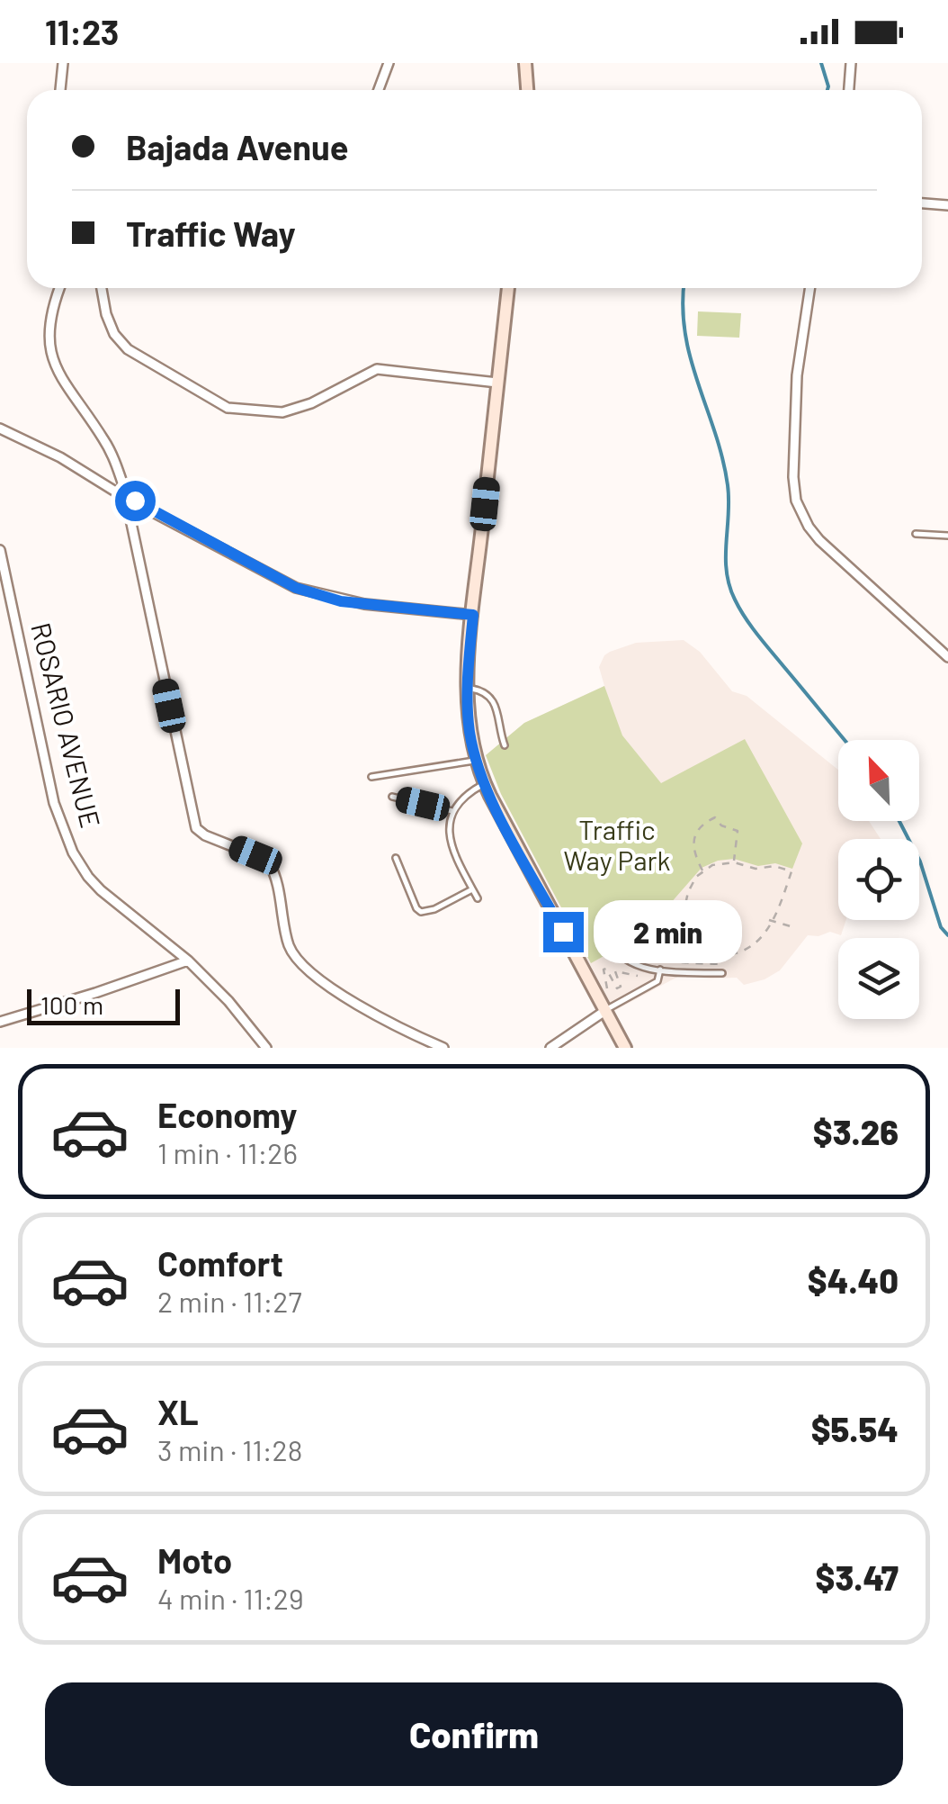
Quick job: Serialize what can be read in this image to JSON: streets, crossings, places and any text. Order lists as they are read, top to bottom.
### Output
{
  "streets": {
    "street": ["ROSARIO AVENUE"]
  },
  "parks": ["Traffic Way Park"],
  "scale_bar": "100 m",
  "north": "top left",
  "page": {
    "status": "11:23",
    "banner": ["Bajada Avenue", "Traffic Way"],
    "bubble": "2 min",
    "scale": "100 m",
    "list": [
      {
        "name": "Economy",
        "note": "1 min · 11:26",
        "value": "$3.26"
      },
      {
        "name": "Comfort",
        "note": "2 min · 11:27",
        "value": "$4.40"
      },
      {
        "name": "XL",
        "note": "3 min · 11:28",
        "value": "$5.54"
      },
      {
        "name": "Moto",
        "note": "4 min · 11:29",
        "value": "$3.47"
      }
    ],
    "buttons": "Confirm"
  }
}
